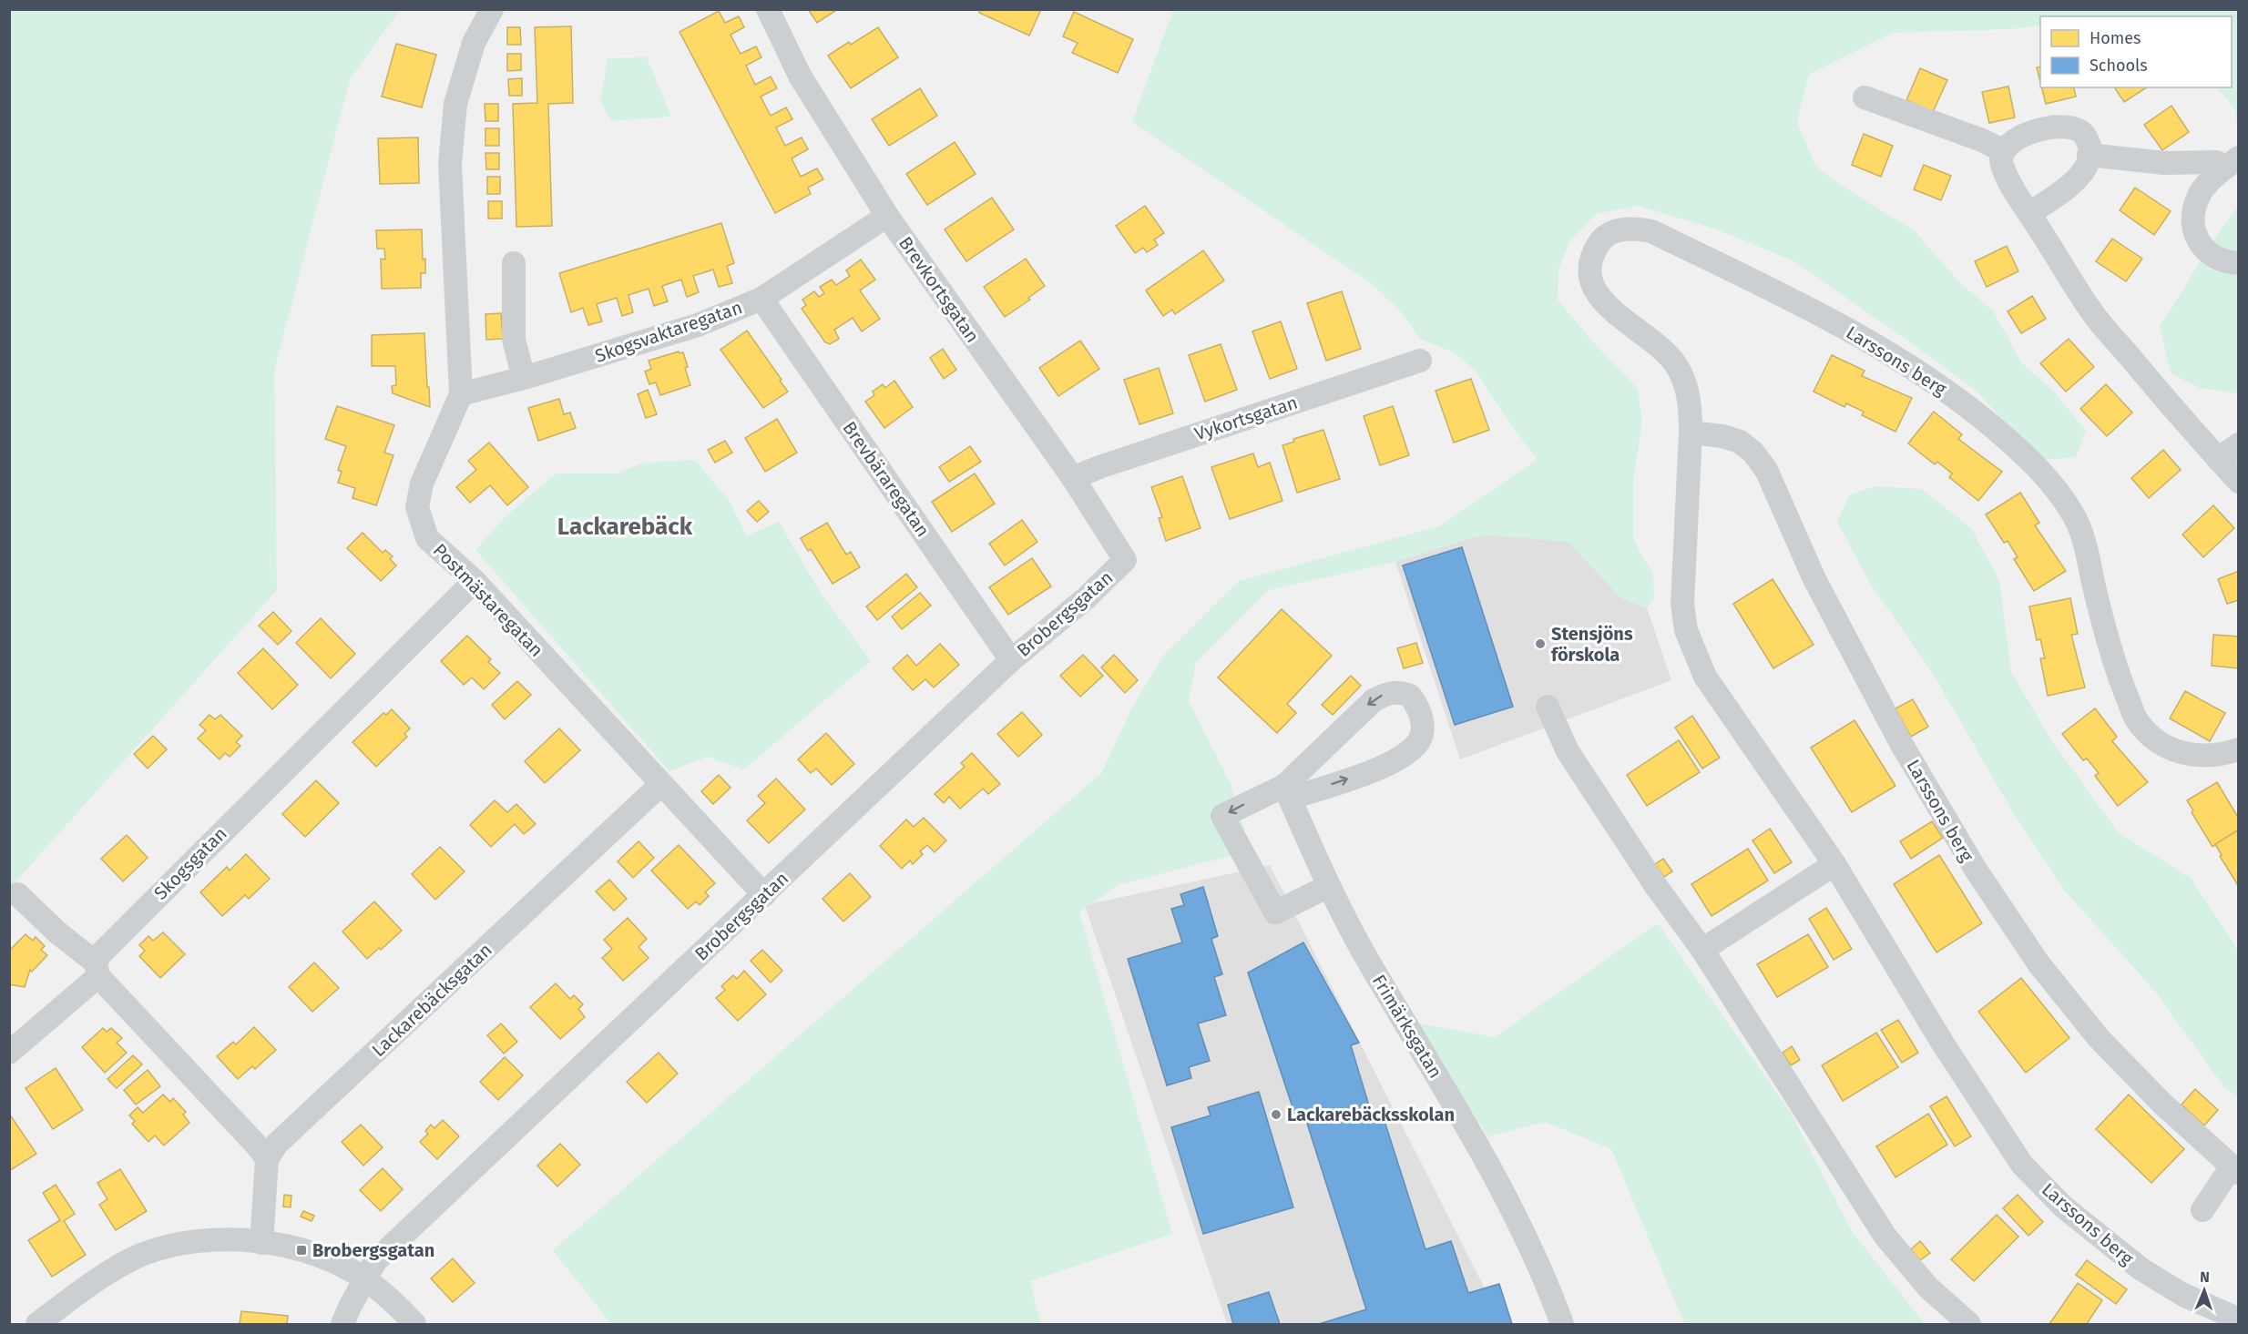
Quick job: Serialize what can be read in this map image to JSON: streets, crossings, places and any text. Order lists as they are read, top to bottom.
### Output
{
  "streets": {
    "street": [
      "Brevkortsgatan",
      "Skogsvaktaregatan",
      "Larssons berg",
      "Vykortsgatan",
      "Brevbäraregatan",
      "Postmästaregatan",
      "Brobergsgatan",
      "Skogsgatan",
      "Lackarebäcksgatan",
      "Frimärksgatan"
    ]
  },
  "crossings": [
    ["Brevkortsgatan", "Skogsvaktaregatan"],
    ["Brevkortsgatan", "Vykortsgatan"],
    ["Brevkortsgatan", "Brobergsgatan"],
    ["Skogsvaktaregatan", "Brevbäraregatan"],
    ["Skogsvaktaregatan", "Postmästaregatan"],
    ["Brevbäraregatan", "Brobergsgatan"],
    ["Postmästaregatan", "Brobergsgatan"],
    ["Postmästaregatan", "Skogsgatan"],
    ["Postmästaregatan", "Lackarebäcksgatan"]
  ],
  "districts": ["Lackarebäck"],
  "places": {
    "other": ["Stensjöns förskola", "Lackarebäcksskolan"],
    "transit": ["Brobergsgatan"]
  },
  "legend": ["Homes", "Schools"],
  "north": "top"
}
